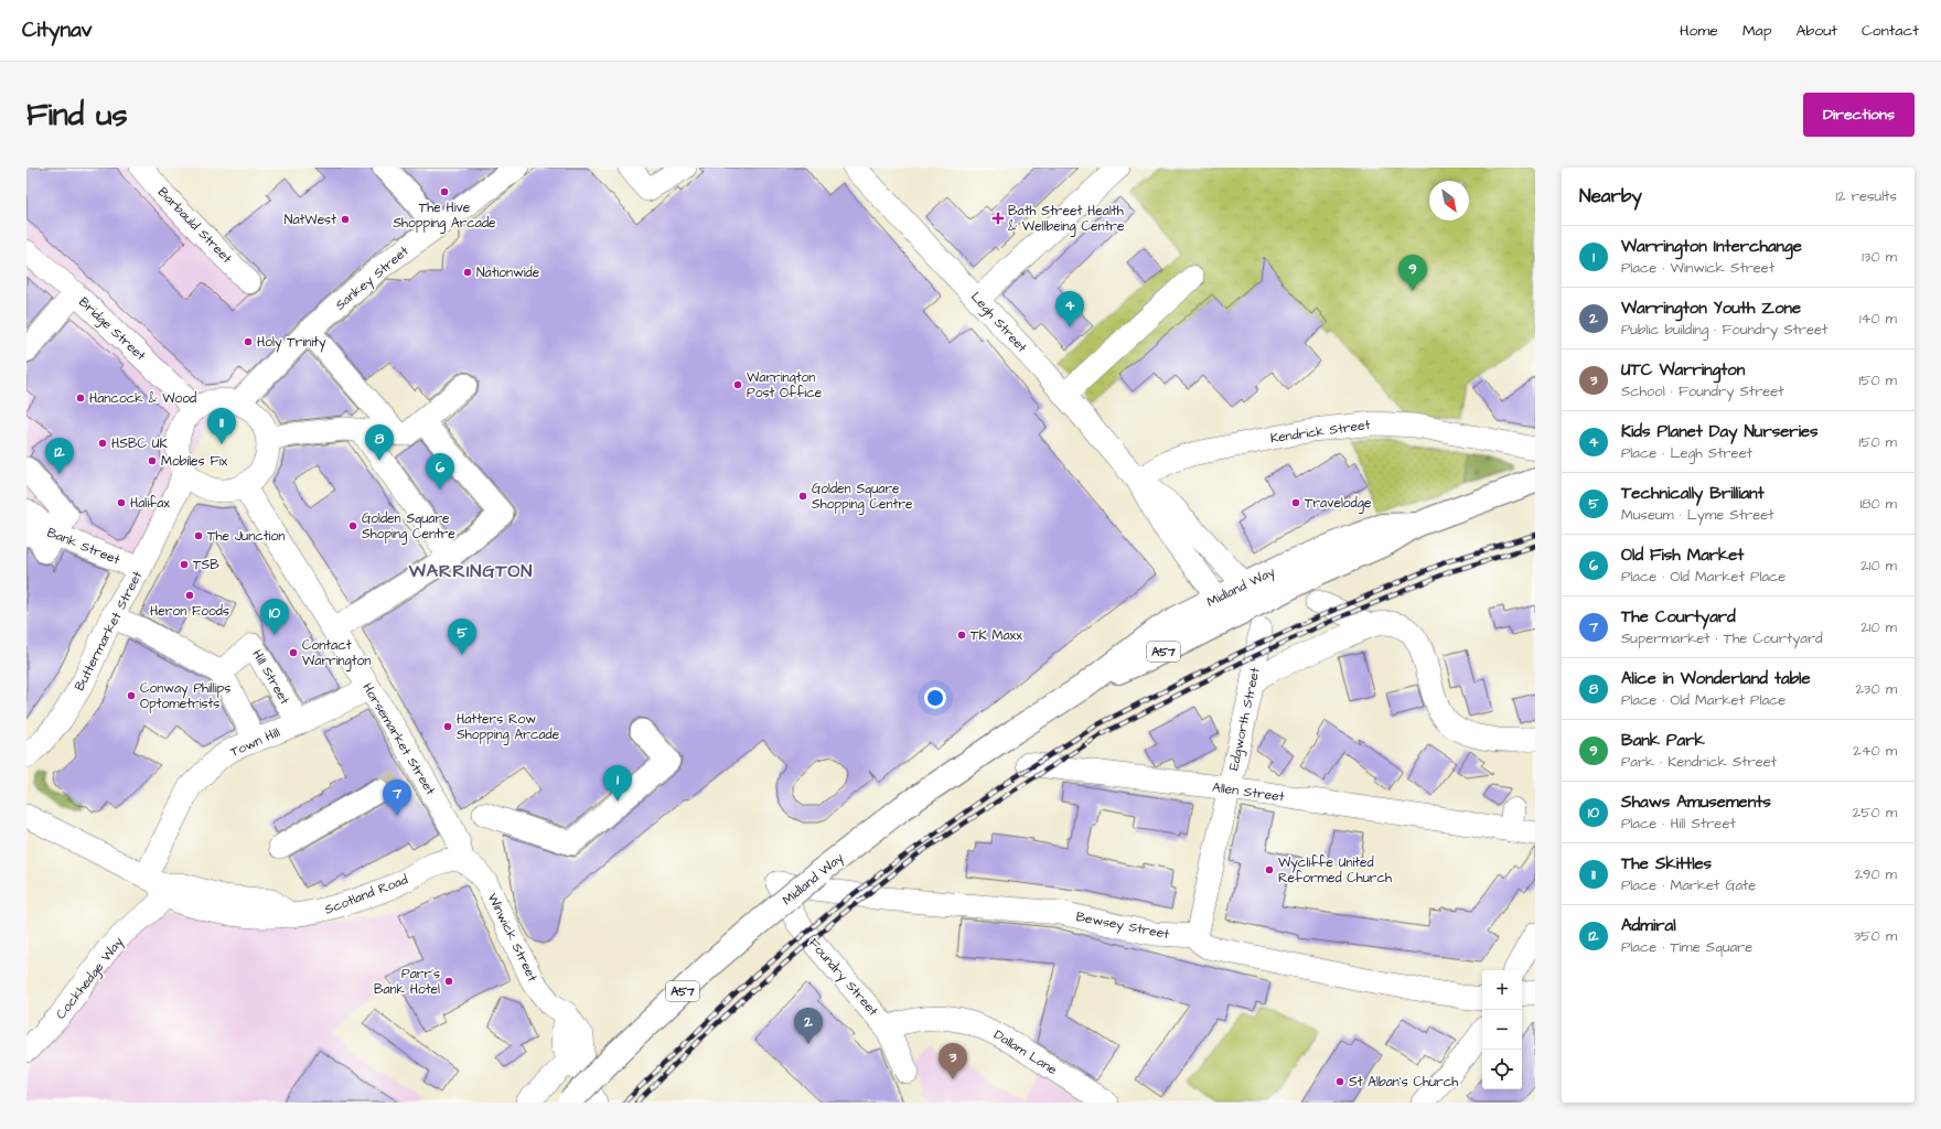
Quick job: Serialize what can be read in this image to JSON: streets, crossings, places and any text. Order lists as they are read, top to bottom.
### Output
{
  "streets": {
    "highway": ["Midland Way", "A57"],
    "street": [
      "Barbauld Street",
      "Sankey Street",
      "Legh Street",
      "Bridge Street",
      "Kendrick Street",
      "Bank Street",
      "Buttermarket Street",
      "Hill Street",
      "Edgworth Street",
      "Horsemarket Street",
      "Town Hill",
      "Allen Street",
      "Scotland Road",
      "Bewsey Street",
      "Winwick Street",
      "Foundry Street",
      "Cockhedge Way",
      "Dallam Lane"
    ]
  },
  "crossings": [
    ["Sankey Street", "Bridge Street"],
    ["Sankey Street", "Buttermarket Street"],
    ["Sankey Street", "Horsemarket Street"],
    ["Legh Street", "Kendrick Street"],
    ["Legh Street", "Midland Way"],
    ["Bridge Street", "Buttermarket Street"],
    ["Bridge Street", "Horsemarket Street"],
    ["Bank Street", "Buttermarket Street"],
    ["Buttermarket Street", "Horsemarket Street"],
    ["Hill Street", "Town Hill"],
    ["Edgworth Street", "Allen Street"],
    ["Edgworth Street", "Bewsey Street"],
    ["Horsemarket Street", "Town Hill"],
    ["Horsemarket Street", "Scotland Road"],
    ["Horsemarket Street", "Winwick Street"],
    ["Town Hill", "Scotland Road"],
    ["Town Hill", "Cockhedge Way"],
    ["Scotland Road", "Winwick Street"],
    ["Scotland Road", "Cockhedge Way"],
    ["Bewsey Street", "Foundry Street"],
    ["Foundry Street", "Dallam Lane"]
  ],
  "districts": ["WARRINGTON"],
  "places": {
    "other": [
      "The Hive Shopping Arcade",
      "NatWest",
      "Nationwide",
      "Holy Trinity",
      "Warrington Post Office",
      "Hancock & Wood",
      "HSBC UK",
      "Mobiles Fix",
      "Golden Square Shopping Centre",
      "Halifax",
      "Travelodge",
      "Golden Square Shoping Centre",
      "The Junction",
      "TSB",
      "Heron Foods",
      "TK Maxx",
      "Contact Warrington",
      "Conway Phillips Optometrists",
      "Hatters Row Shopping Arcade",
      "Wycliffe United Reformed Church",
      "Parr's Bank Hotel",
      "St Alban's Church"
    ],
    "health": ["Bath Street Health & Wellbeing Centre"]
  },
  "north": "bottom right",
  "page": {
    "header": "Citynav",
    "nav": [
      "Home",
      "Map",
      "About",
      "Contact"
    ],
    "buttons": "Directions",
    "title": "Find us",
    "heading": ["Nearby", "12 results"],
    "list": [
      {
        "mark": "1",
        "name": "Warrington Interchange",
        "note": "Place · Winwick Street",
        "value": "130 m"
      },
      {
        "mark": "2",
        "name": "Warrington Youth Zone",
        "note": "Public building · Foundry Street",
        "value": "140 m"
      },
      {
        "mark": "3",
        "name": "UTC Warrington",
        "note": "School · Foundry Street",
        "value": "150 m"
      },
      {
        "mark": "4",
        "name": "Kids Planet Day Nurseries",
        "note": "Place · Legh Street",
        "value": "150 m"
      },
      {
        "mark": "5",
        "name": "Technically Brilliant",
        "note": "Museum · Lyme Street",
        "value": "180 m"
      },
      {
        "mark": "6",
        "name": "Old Fish Market",
        "note": "Place · Old Market Place",
        "value": "210 m"
      },
      {
        "mark": "7",
        "name": "The Courtyard",
        "note": "Supermarket · The Courtyard",
        "value": "210 m"
      },
      {
        "mark": "8",
        "name": "Alice in Wonderland table",
        "note": "Place · Old Market Place",
        "value": "230 m"
      },
      {
        "mark": "9",
        "name": "Bank Park",
        "note": "Park · Kendrick Street",
        "value": "240 m"
      },
      {
        "mark": "10",
        "name": "Shaws Amusements",
        "note": "Place · Hill Street",
        "value": "250 m"
      },
      {
        "mark": "11",
        "name": "The Skittles",
        "note": "Place · Market Gate",
        "value": "290 m"
      },
      {
        "mark": "12",
        "name": "Admiral",
        "note": "Place · Time Square",
        "value": "350 m"
      }
    ],
    "pins": [
      "9",
      "4",
      "11",
      "8",
      "12",
      "6",
      "10",
      "5",
      "1",
      "7",
      "2",
      "3"
    ],
    "map_buttons": ["+", "−"]
  }
}
